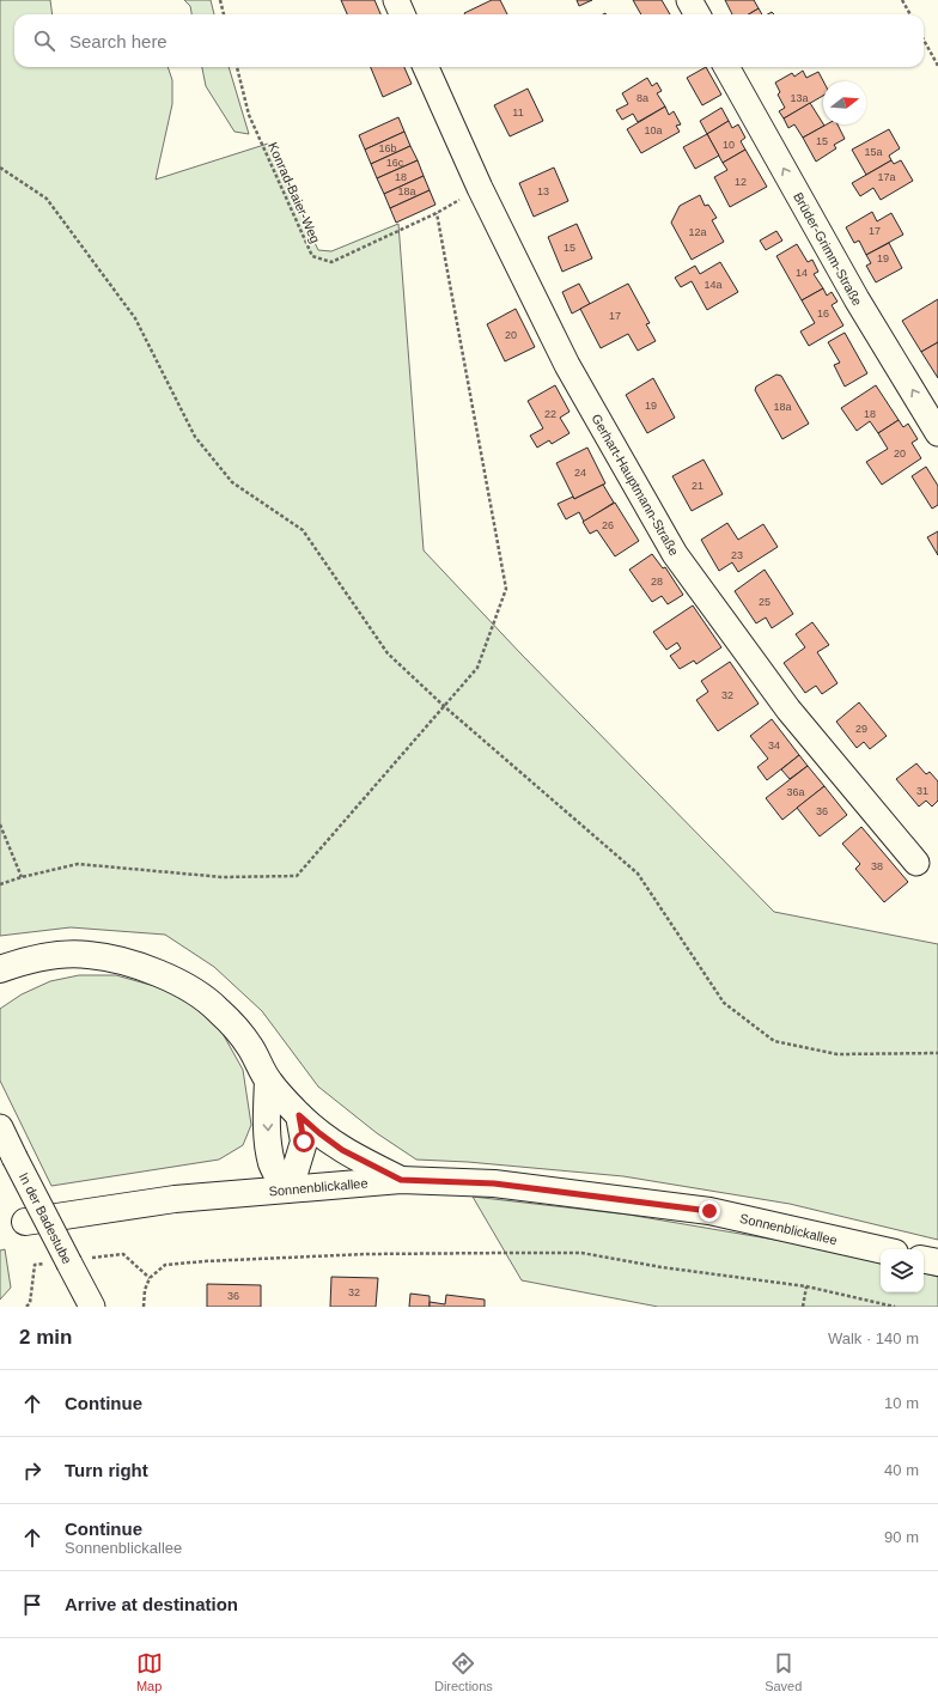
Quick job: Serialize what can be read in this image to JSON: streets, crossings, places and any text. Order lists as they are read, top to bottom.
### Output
{
  "streets": {
    "main road": ["Sonnenblickallee"],
    "street": ["Brüder-Grimm-Straße", "Gerhart-Hauptmann-Straße", "In der Badestube"],
    "path": ["Konrad-Baier-Weg"]
  },
  "one_way": ["Brüder-Grimm-Straße"],
  "house_numbers": [
    "8a",
    "13a",
    "11",
    "10a",
    "15",
    "10",
    "16b",
    "15a",
    "16c",
    "18",
    "17a",
    "12",
    "18a",
    "13",
    "17",
    "12a",
    "15",
    "19",
    "14",
    "14a",
    "16",
    "17",
    "20",
    "19",
    "18a",
    "22",
    "18",
    "20",
    "24",
    "21",
    "26",
    "23",
    "28",
    "25",
    "32",
    "29",
    "34",
    "31",
    "36a",
    "36",
    "38",
    "32",
    "36"
  ],
  "north": "right",
  "page": {
    "search": "Search here",
    "heading": ["2 min", "Walk · 140 m"],
    "list": [
      ["Continue", "10 m"],
      ["Turn right", "40 m"],
      ["Continue", "Sonnenblickallee", "90 m"],
      "Arrive at destination"
    ],
    "nav": ["Map", "Directions", "Saved"]
  }
}
